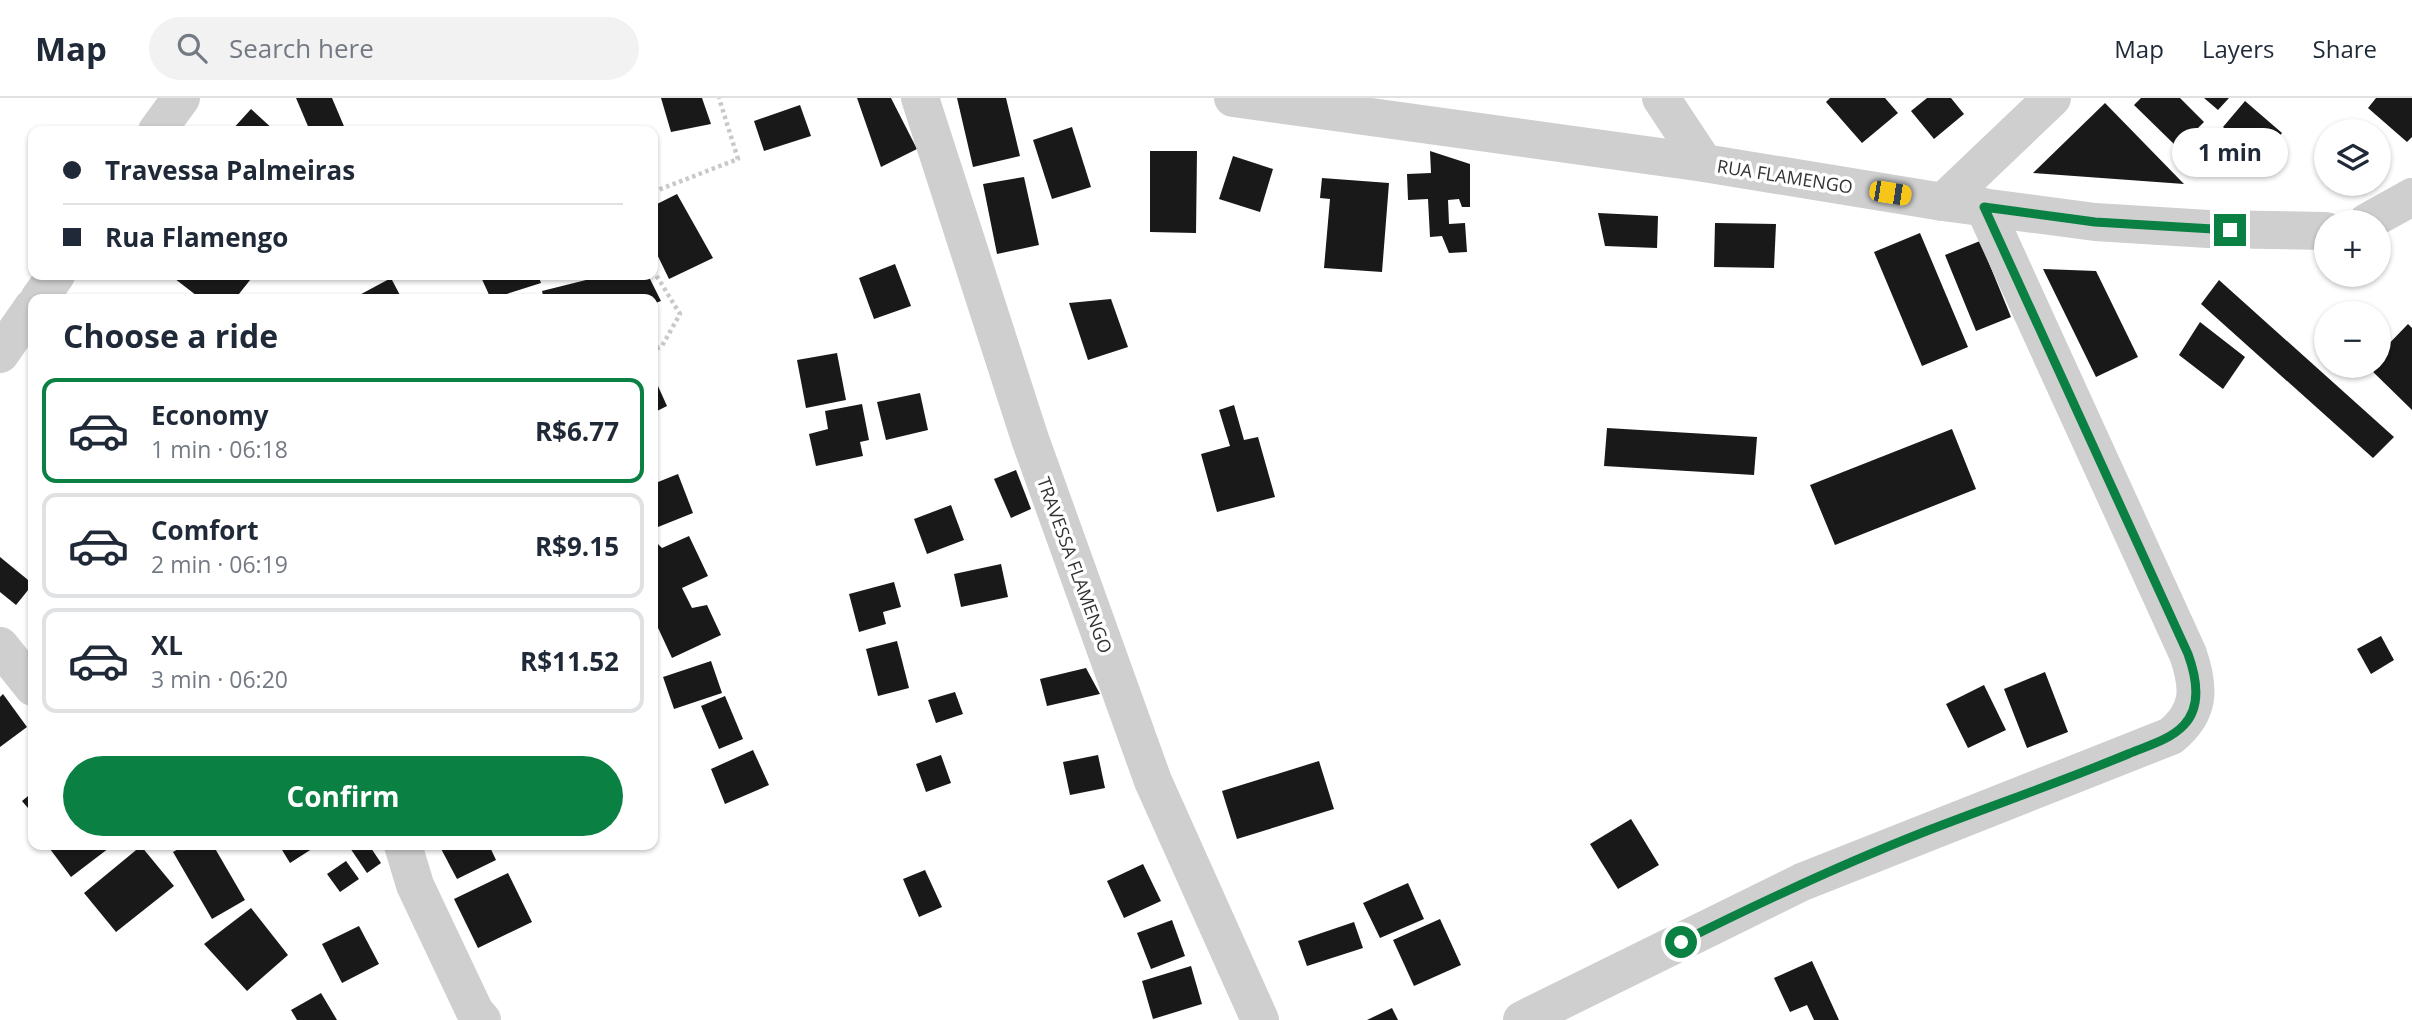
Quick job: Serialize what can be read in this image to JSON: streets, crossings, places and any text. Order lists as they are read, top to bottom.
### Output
{
  "streets": {
    "street": ["RUA FLAMENGO", "TRAVESSA FLAMENGO"]
  },
  "page": {
    "header": "Map",
    "search": "Search here",
    "nav": ["Map", "Layers", "Share"],
    "map_buttons": ["+", "−"],
    "banner": ["Travessa Palmeiras", "Rua Flamengo"],
    "bubble": "1 min",
    "heading": "Choose a ride",
    "list": [
      {
        "name": "Economy",
        "note": "1 min · 06:18",
        "value": "R$6.77"
      },
      {
        "name": "Comfort",
        "note": "2 min · 06:19",
        "value": "R$9.15"
      },
      {
        "name": "XL",
        "note": "3 min · 06:20",
        "value": "R$11.52"
      }
    ],
    "buttons": "Confirm"
  }
}
